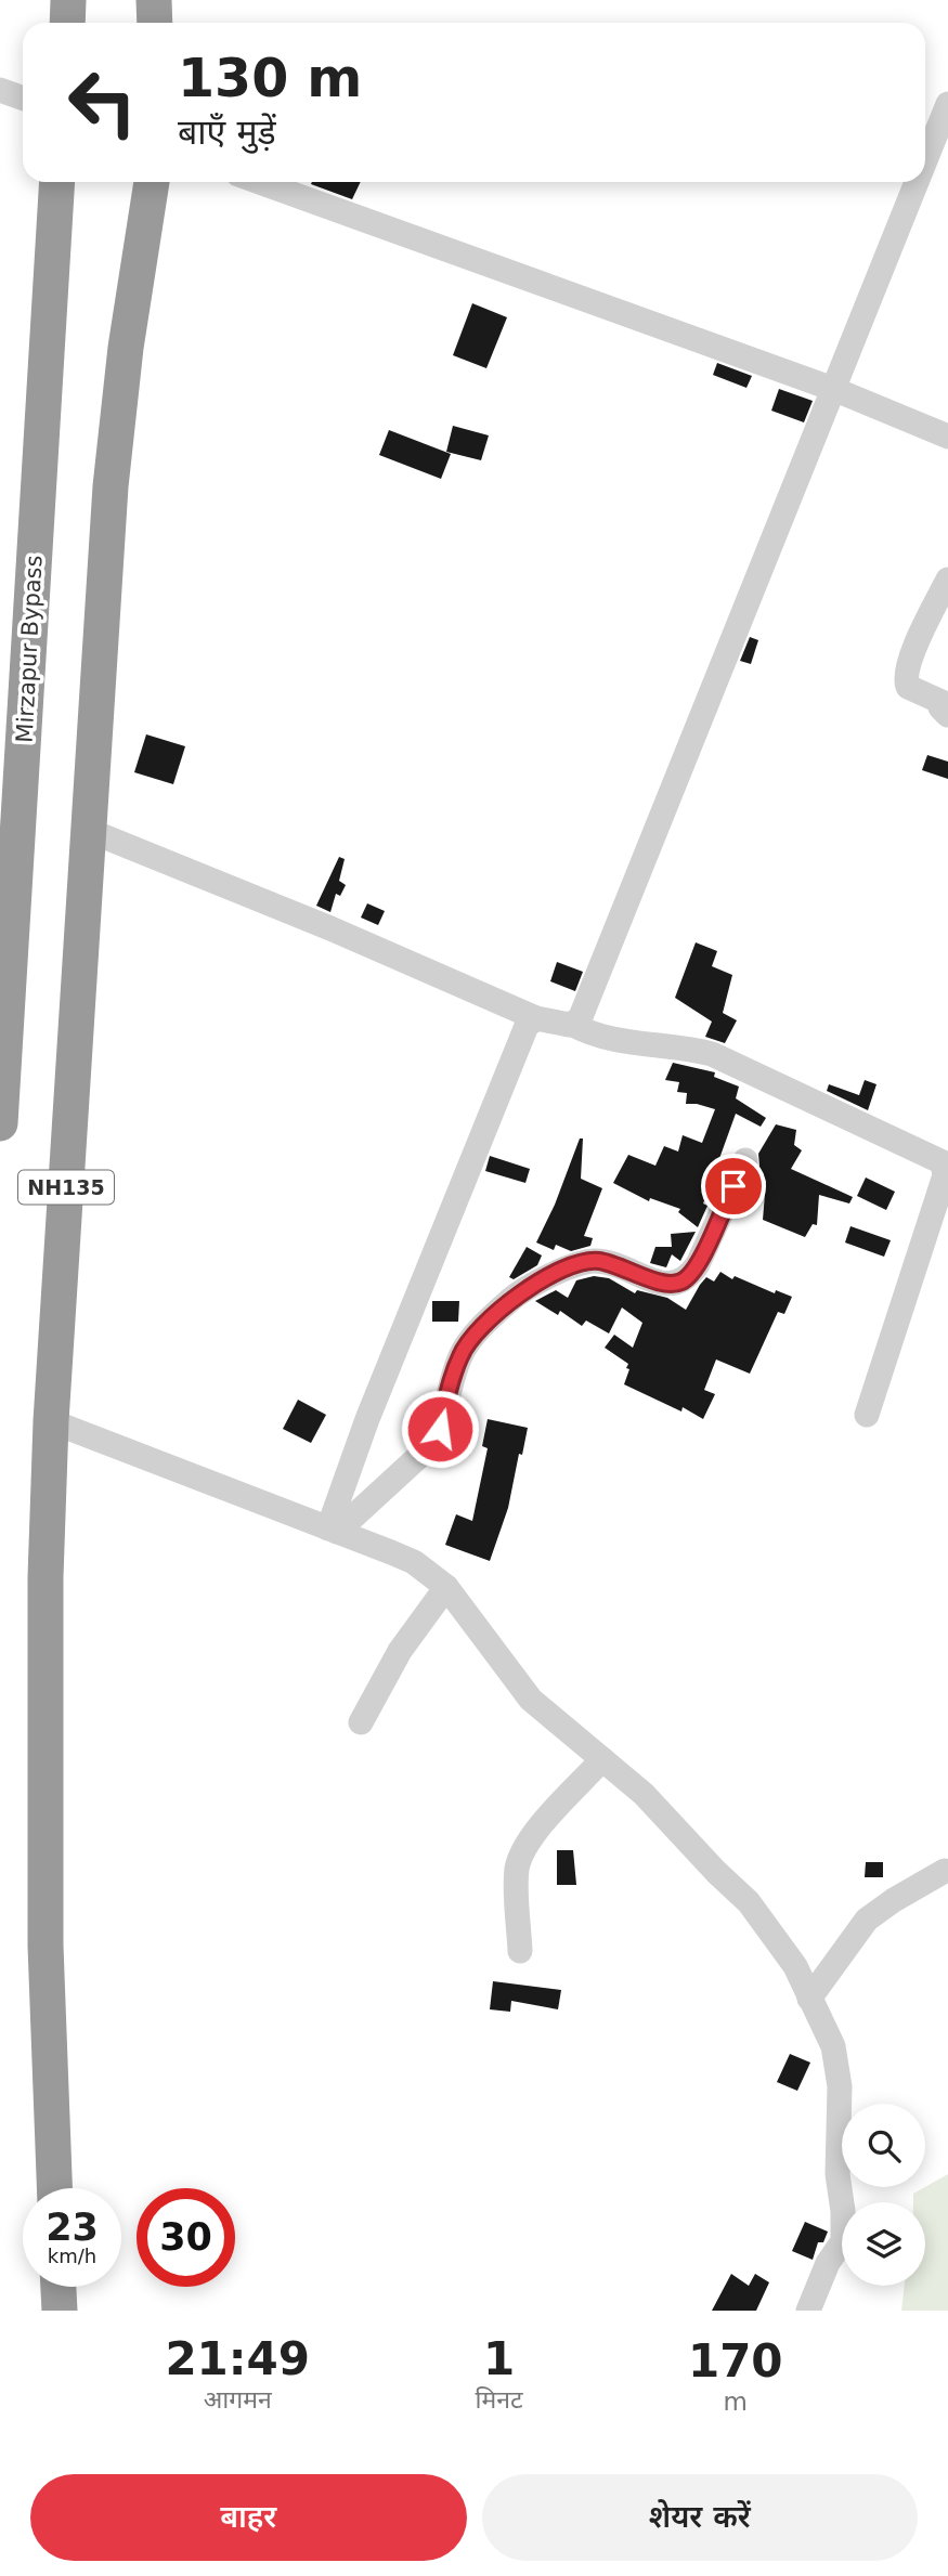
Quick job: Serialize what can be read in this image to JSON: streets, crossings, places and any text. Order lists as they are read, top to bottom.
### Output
{
  "streets": {
    "highway": ["Mirzapur Bypass", "NH135"]
  },
  "page": {
    "turn": ["130 m", "बाएँ मुड़ें"],
    "speed": "23 km/h",
    "limit": "30",
    "eta": [
      "21:49",
      "आगमन",
      "1",
      "मिनट",
      "170",
      "m"
    ],
    "buttons": ["बाहर", "शेयर करें"]
  }
}
